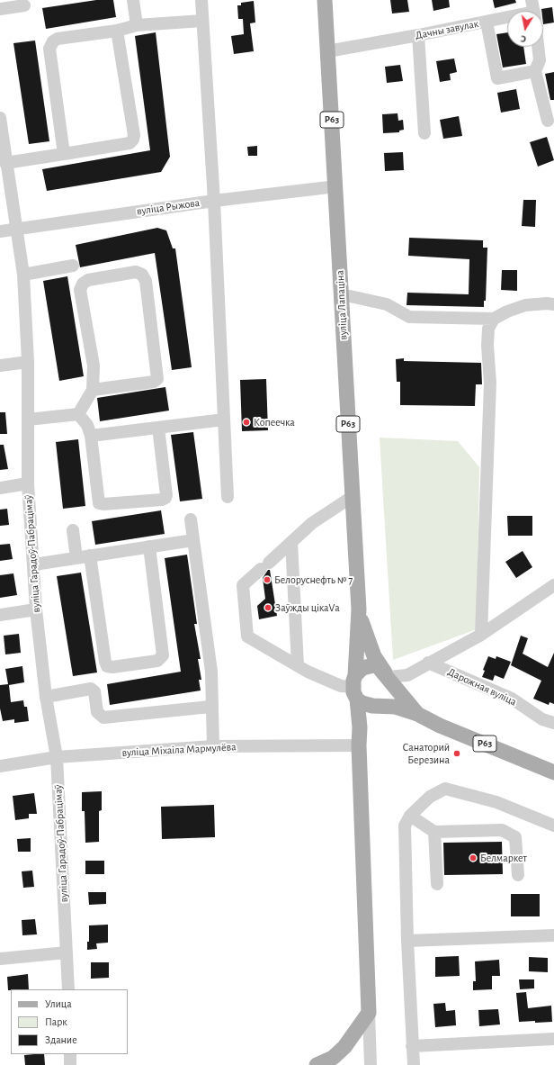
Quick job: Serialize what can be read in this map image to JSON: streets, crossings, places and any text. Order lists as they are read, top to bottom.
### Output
{
  "streets": {
    "main road": ["Р63", "вуліца Лапаціна"],
    "street": [
      "Дачны завулак",
      "вуліца Рыжова",
      "вуліца Гарадоў-Пабрацімаў",
      "Дарожная вуліца",
      "вуліца Міхаіла Мармулёва"
    ]
  },
  "crossings": [
    ["Дачны завулак", "вуліца Лапаціна"],
    ["вуліца Рыжова", "вуліца Лапаціна"],
    ["вуліца Рыжова", "вуліца Гарадоў-Пабрацімаў"],
    ["вуліца Гарадоў-Пабрацімаў", "вуліца Міхаіла Мармулёва"]
  ],
  "places": [
    "Копеечка",
    "Белоруснефть № 7",
    "Заўжды цікаVа",
    "Санаторий Березина",
    "Белмаркет"
  ],
  "legend": ["Улица", "Парк", "Здание"],
  "north": "bottom"
}
